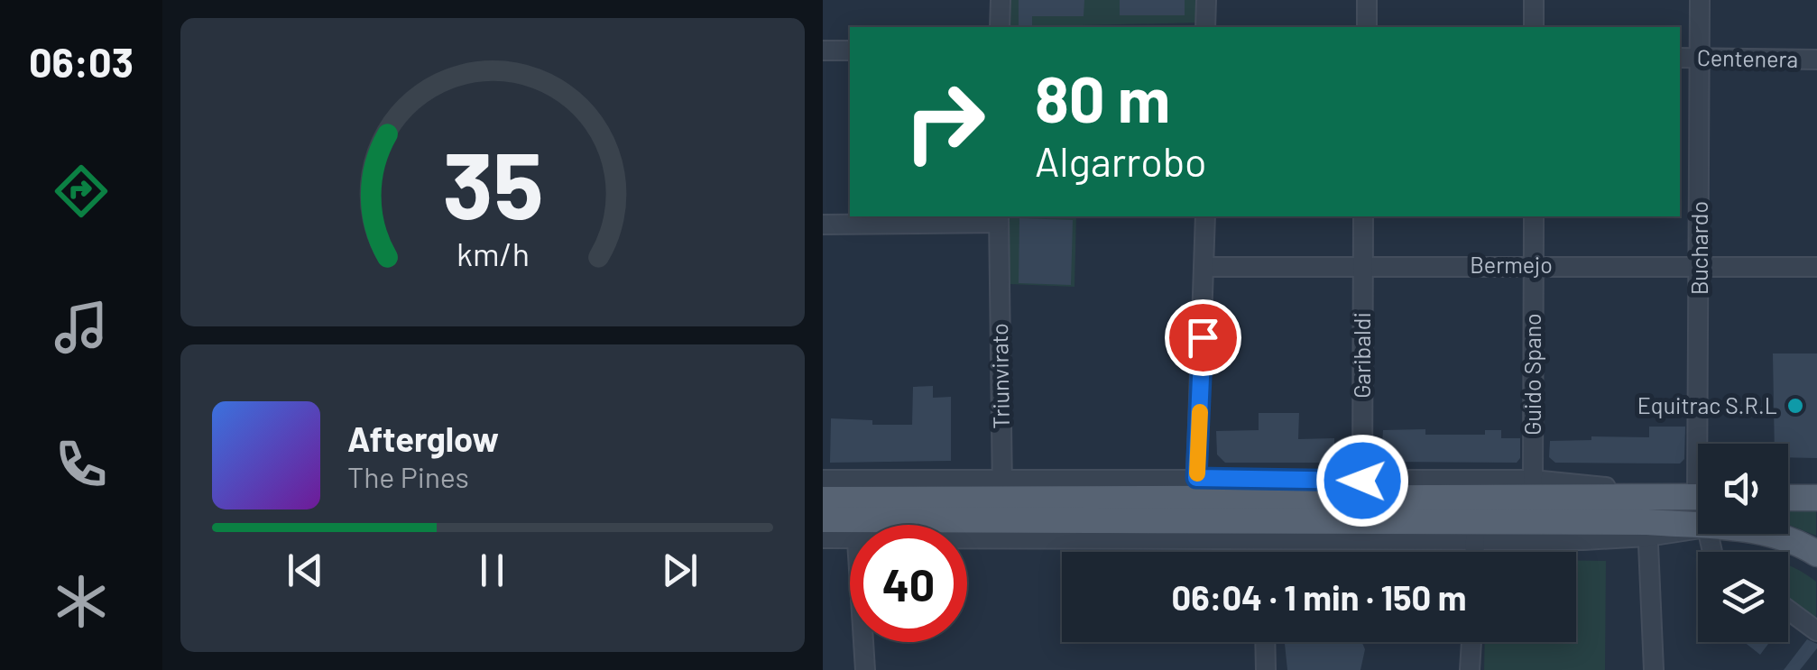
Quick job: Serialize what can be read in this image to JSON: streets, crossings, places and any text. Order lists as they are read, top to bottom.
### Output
{
  "streets": {
    "street": [
      "Centenera",
      "Buchardo",
      "Bermejo",
      "Garibaldi",
      "Guido Spano",
      "Triunvirato"
    ]
  },
  "crossings": [
    ["Centenera", "Buchardo"],
    ["Buchardo", "Bermejo"],
    ["Bermejo", "Garibaldi"],
    ["Bermejo", "Guido Spano"]
  ],
  "places": ["Equitrac S.R.L"],
  "page": {
    "tabs": "06:03",
    "turn": ["80 m", "Algarrobo"],
    "song": ["Afterglow", "The Pines"],
    "limit": "40",
    "trip": "06:04 · 1 min · 150 m",
    "gauge": ["35", "km/h"]
  }
}
